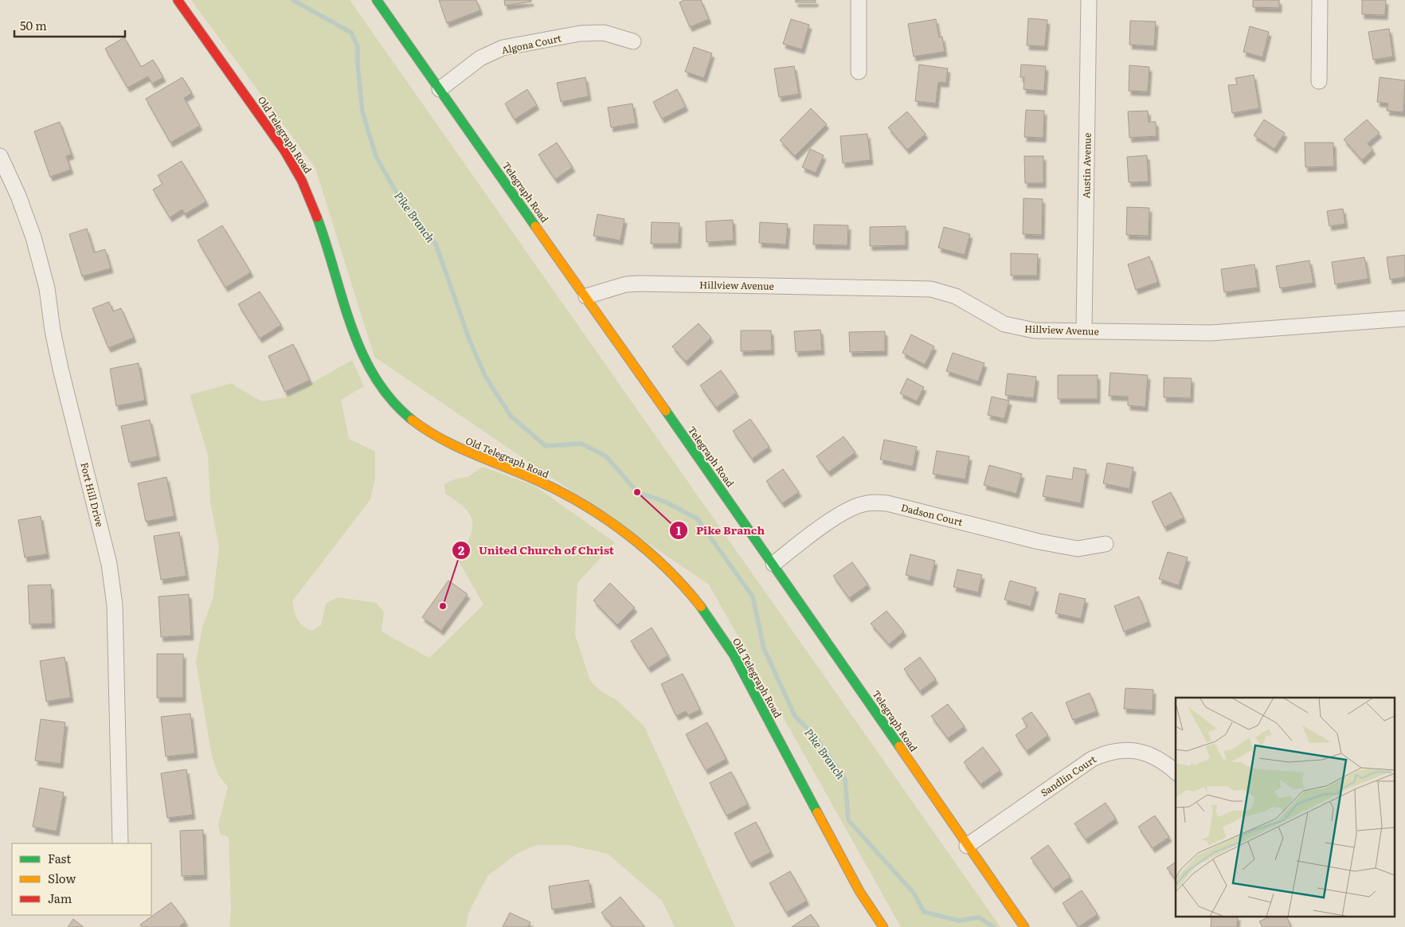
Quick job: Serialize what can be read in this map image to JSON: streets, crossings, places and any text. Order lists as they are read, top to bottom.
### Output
{
  "streets": {
    "street": [
      "Algona Court",
      "Old Telegraph Road",
      "Austin Avenue",
      "Telegraph Road",
      "Hillview Avenue",
      "Fort Hill Drive",
      "Dadson Court",
      "Sandlin Court"
    ]
  },
  "crossings": [
    ["Algona Court", "Telegraph Road"],
    ["Austin Avenue", "Hillview Avenue"],
    ["Telegraph Road", "Hillview Avenue"],
    ["Telegraph Road", "Dadson Court"],
    ["Telegraph Road", "Sandlin Court"]
  ],
  "water": ["Pike Branch"],
  "places": ["Pike Branch", "United Church of Christ"],
  "legend": ["Fast", "Slow", "Jam"],
  "scale_bar": "50 m"
}
